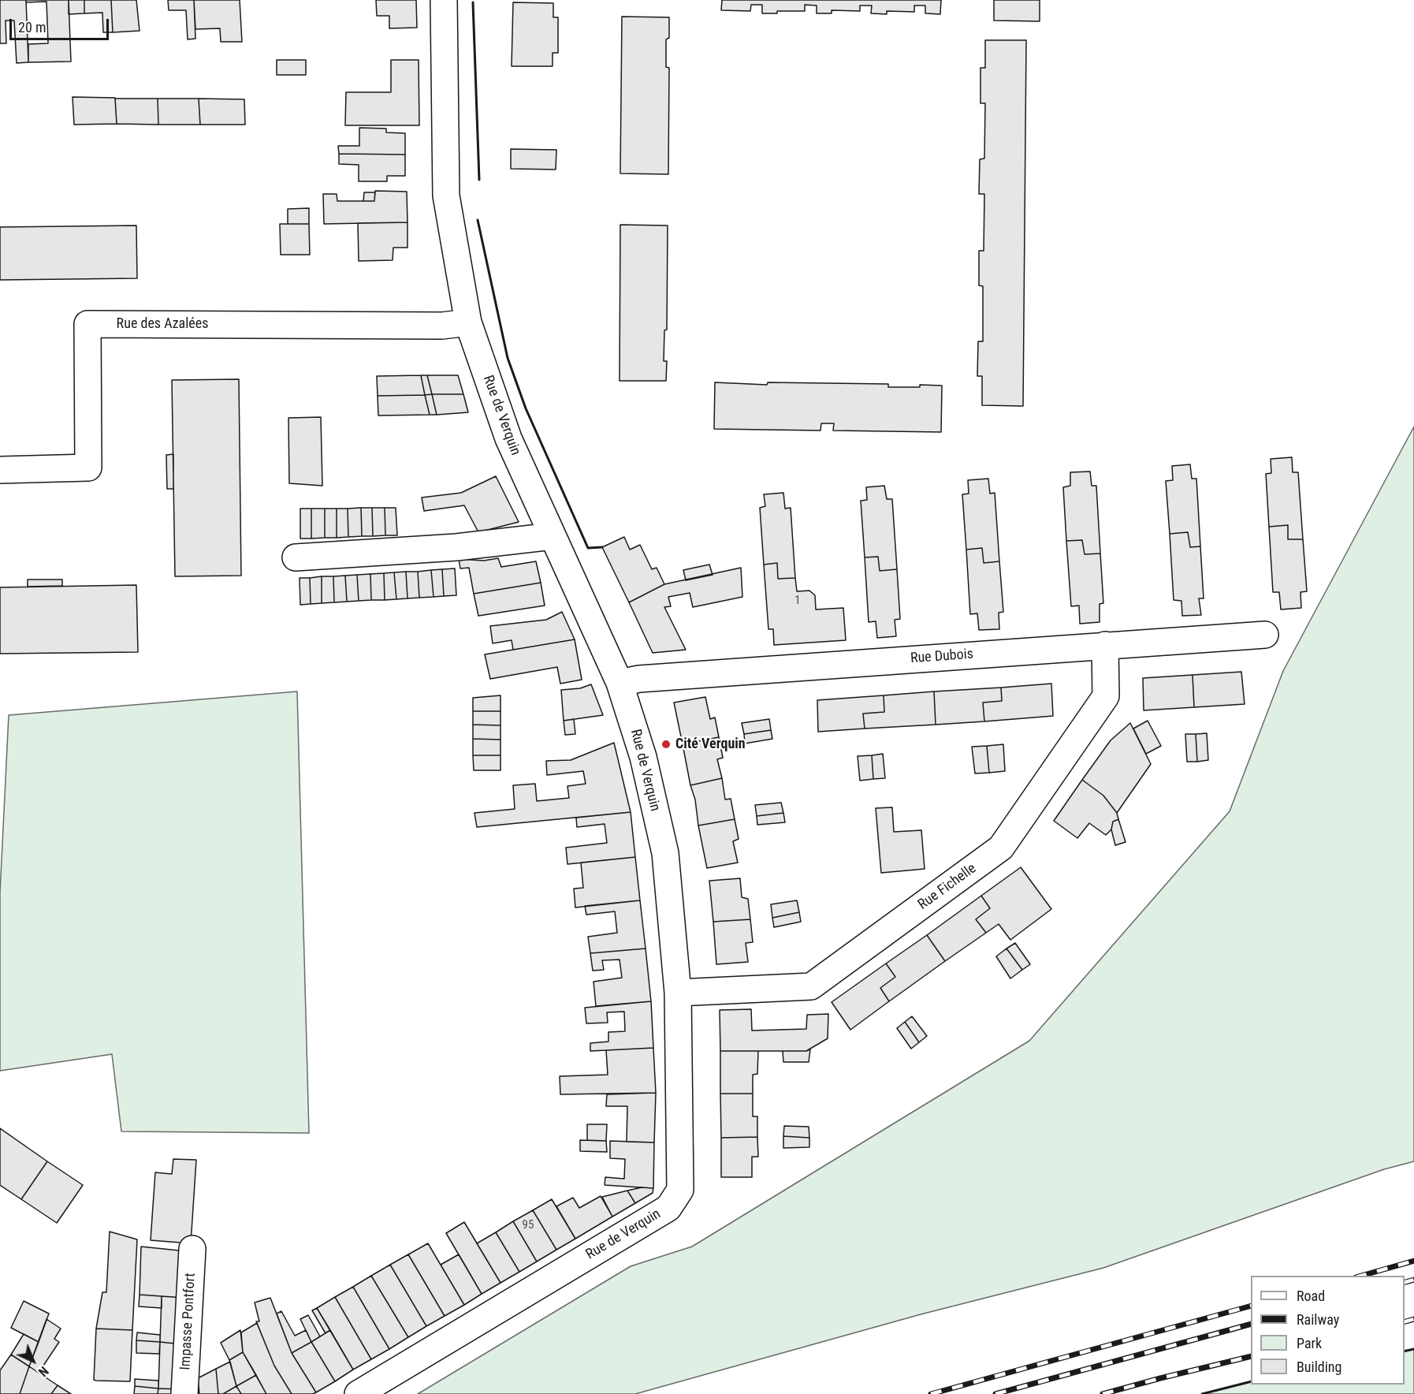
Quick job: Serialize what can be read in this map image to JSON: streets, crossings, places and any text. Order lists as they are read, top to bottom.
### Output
{
  "streets": {
    "street": [
      "Rue des Azalées",
      "Rue de Verquin",
      "Rue Dubois",
      "Rue Fichelle",
      "Impasse Pontfort"
    ]
  },
  "crossings": [
    ["Rue des Azalées", "Rue de Verquin"],
    ["Rue de Verquin", "Rue Dubois"],
    ["Rue de Verquin", "Rue Fichelle"],
    ["Rue Dubois", "Rue Fichelle"]
  ],
  "places": ["Cité Verquin"],
  "house_numbers": ["1", "95"],
  "legend": [
    "Road",
    "Railway",
    "Park",
    "Building"
  ],
  "scale_bar": "20 m",
  "north": "bottom right"
}
